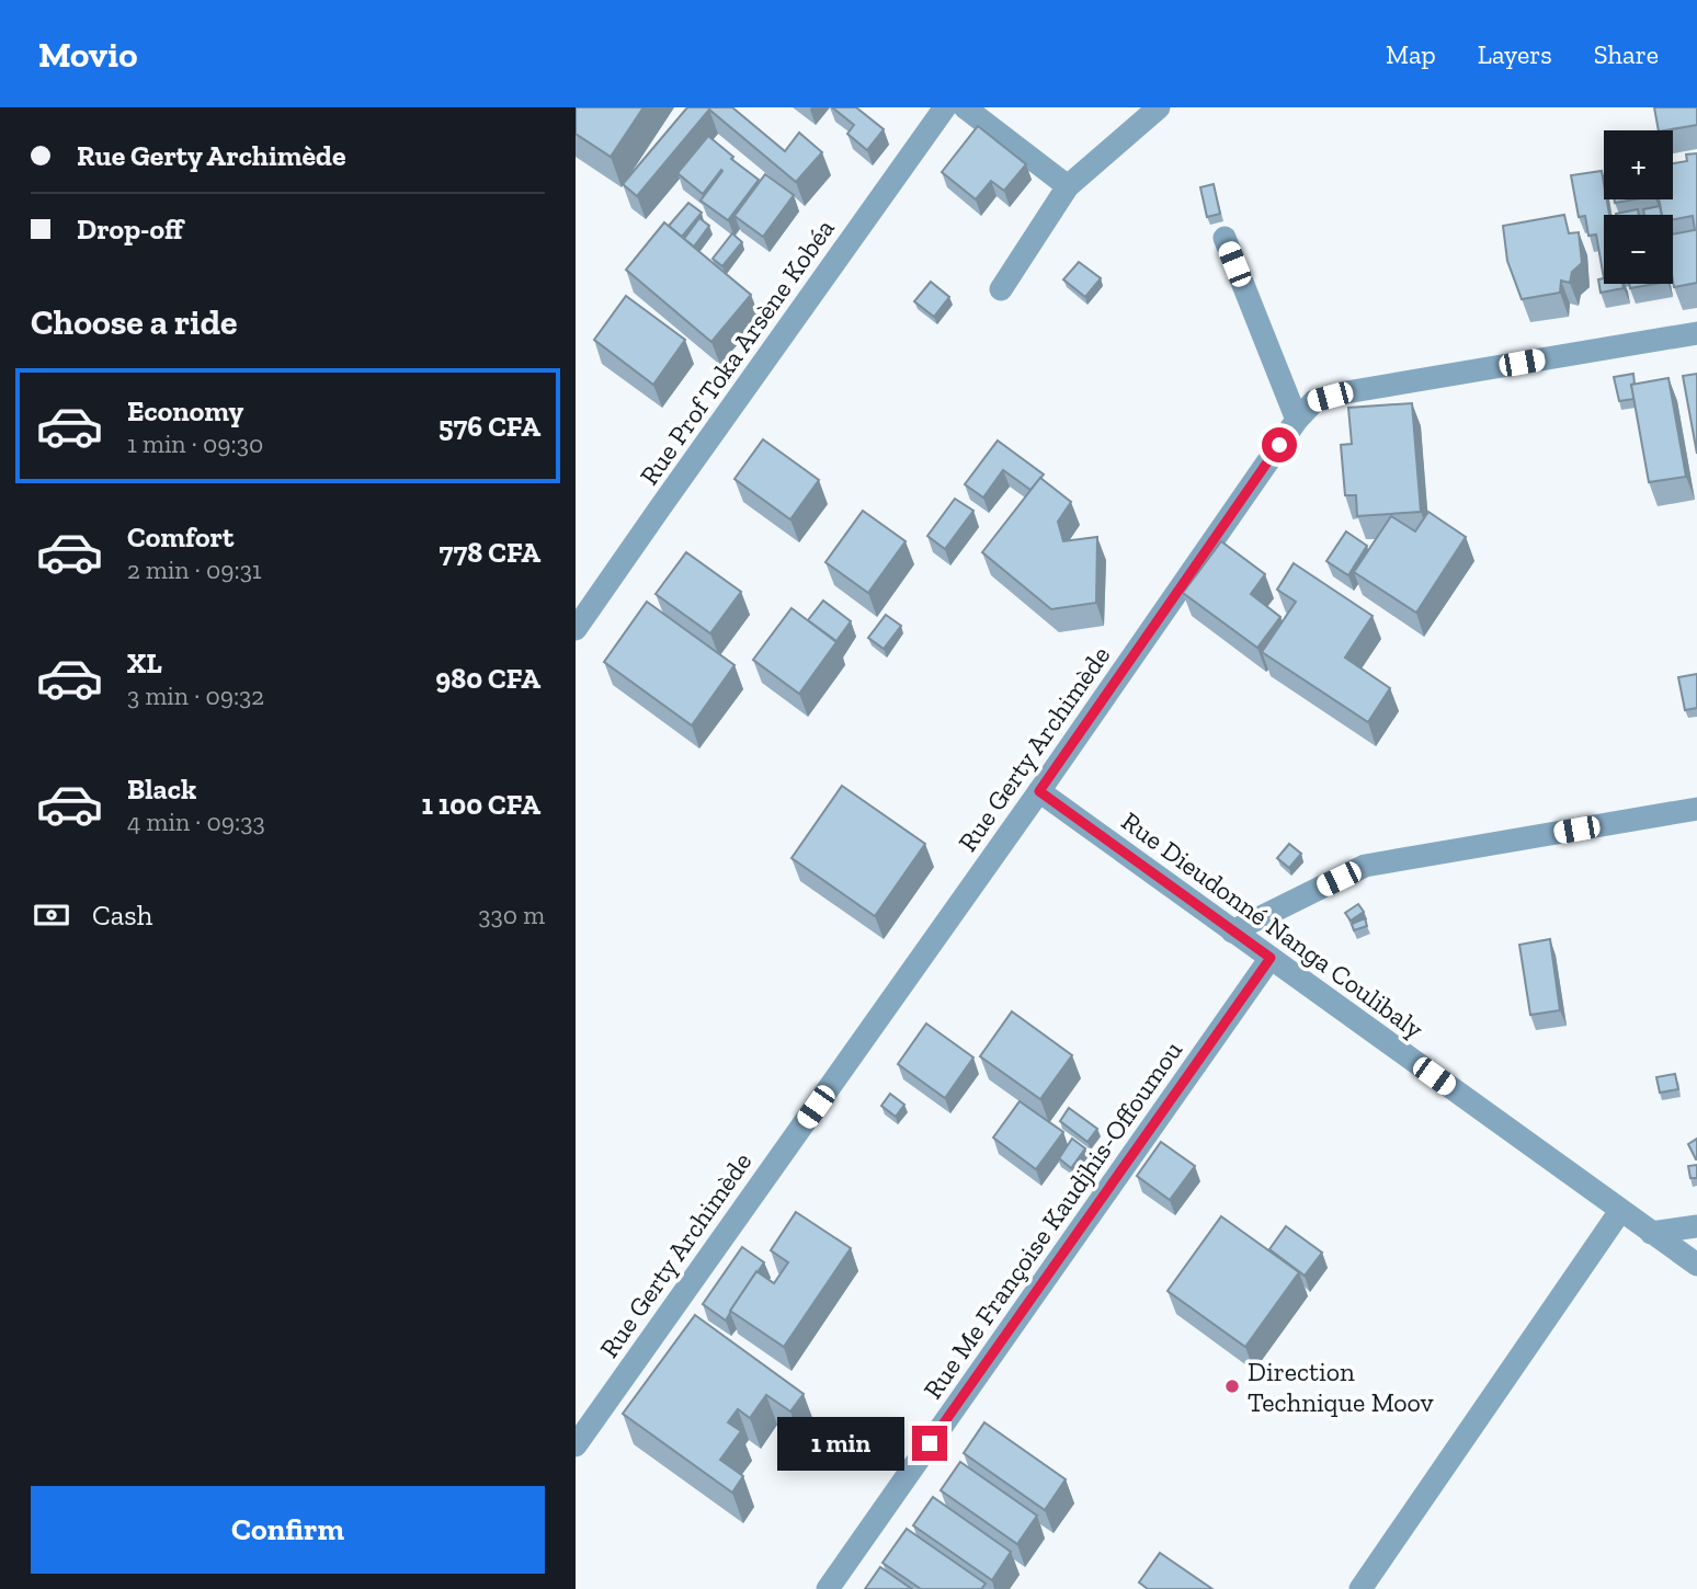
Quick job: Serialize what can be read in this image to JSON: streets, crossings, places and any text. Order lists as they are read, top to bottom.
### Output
{
  "streets": {
    "street": [
      "Rue Prof Toka Arsène Kobéa",
      "Rue Gerty Archimède",
      "Rue Dieudonné Nanga Coulibaly",
      "Rue Me Françoise Kaudjhis-Offoumou"
    ]
  },
  "crossings": [
    ["Rue Gerty Archimède", "Rue Dieudonné Nanga Coulibaly"],
    ["Rue Dieudonné Nanga Coulibaly", "Rue Me Françoise Kaudjhis-Offoumou"]
  ],
  "places": ["Direction Technique Moov"],
  "page": {
    "header": "Movio",
    "nav": ["Map", "Layers", "Share"],
    "banner": ["Rue Gerty Archimède", "Drop-off"],
    "map_buttons": ["+", "−"],
    "heading": "Choose a ride",
    "list": [
      {
        "name": "Economy",
        "note": "1 min · 09:30",
        "value": "576 CFA"
      },
      {
        "name": "Comfort",
        "note": "2 min · 09:31",
        "value": "778 CFA"
      },
      {
        "name": "XL",
        "note": "3 min · 09:32",
        "value": "980 CFA"
      },
      {
        "name": "Black",
        "note": "4 min · 09:33",
        "value": "1 100 CFA"
      }
    ],
    "pay": ["Cash", "330 m"],
    "bubble": "1 min",
    "buttons": "Confirm"
  }
}
